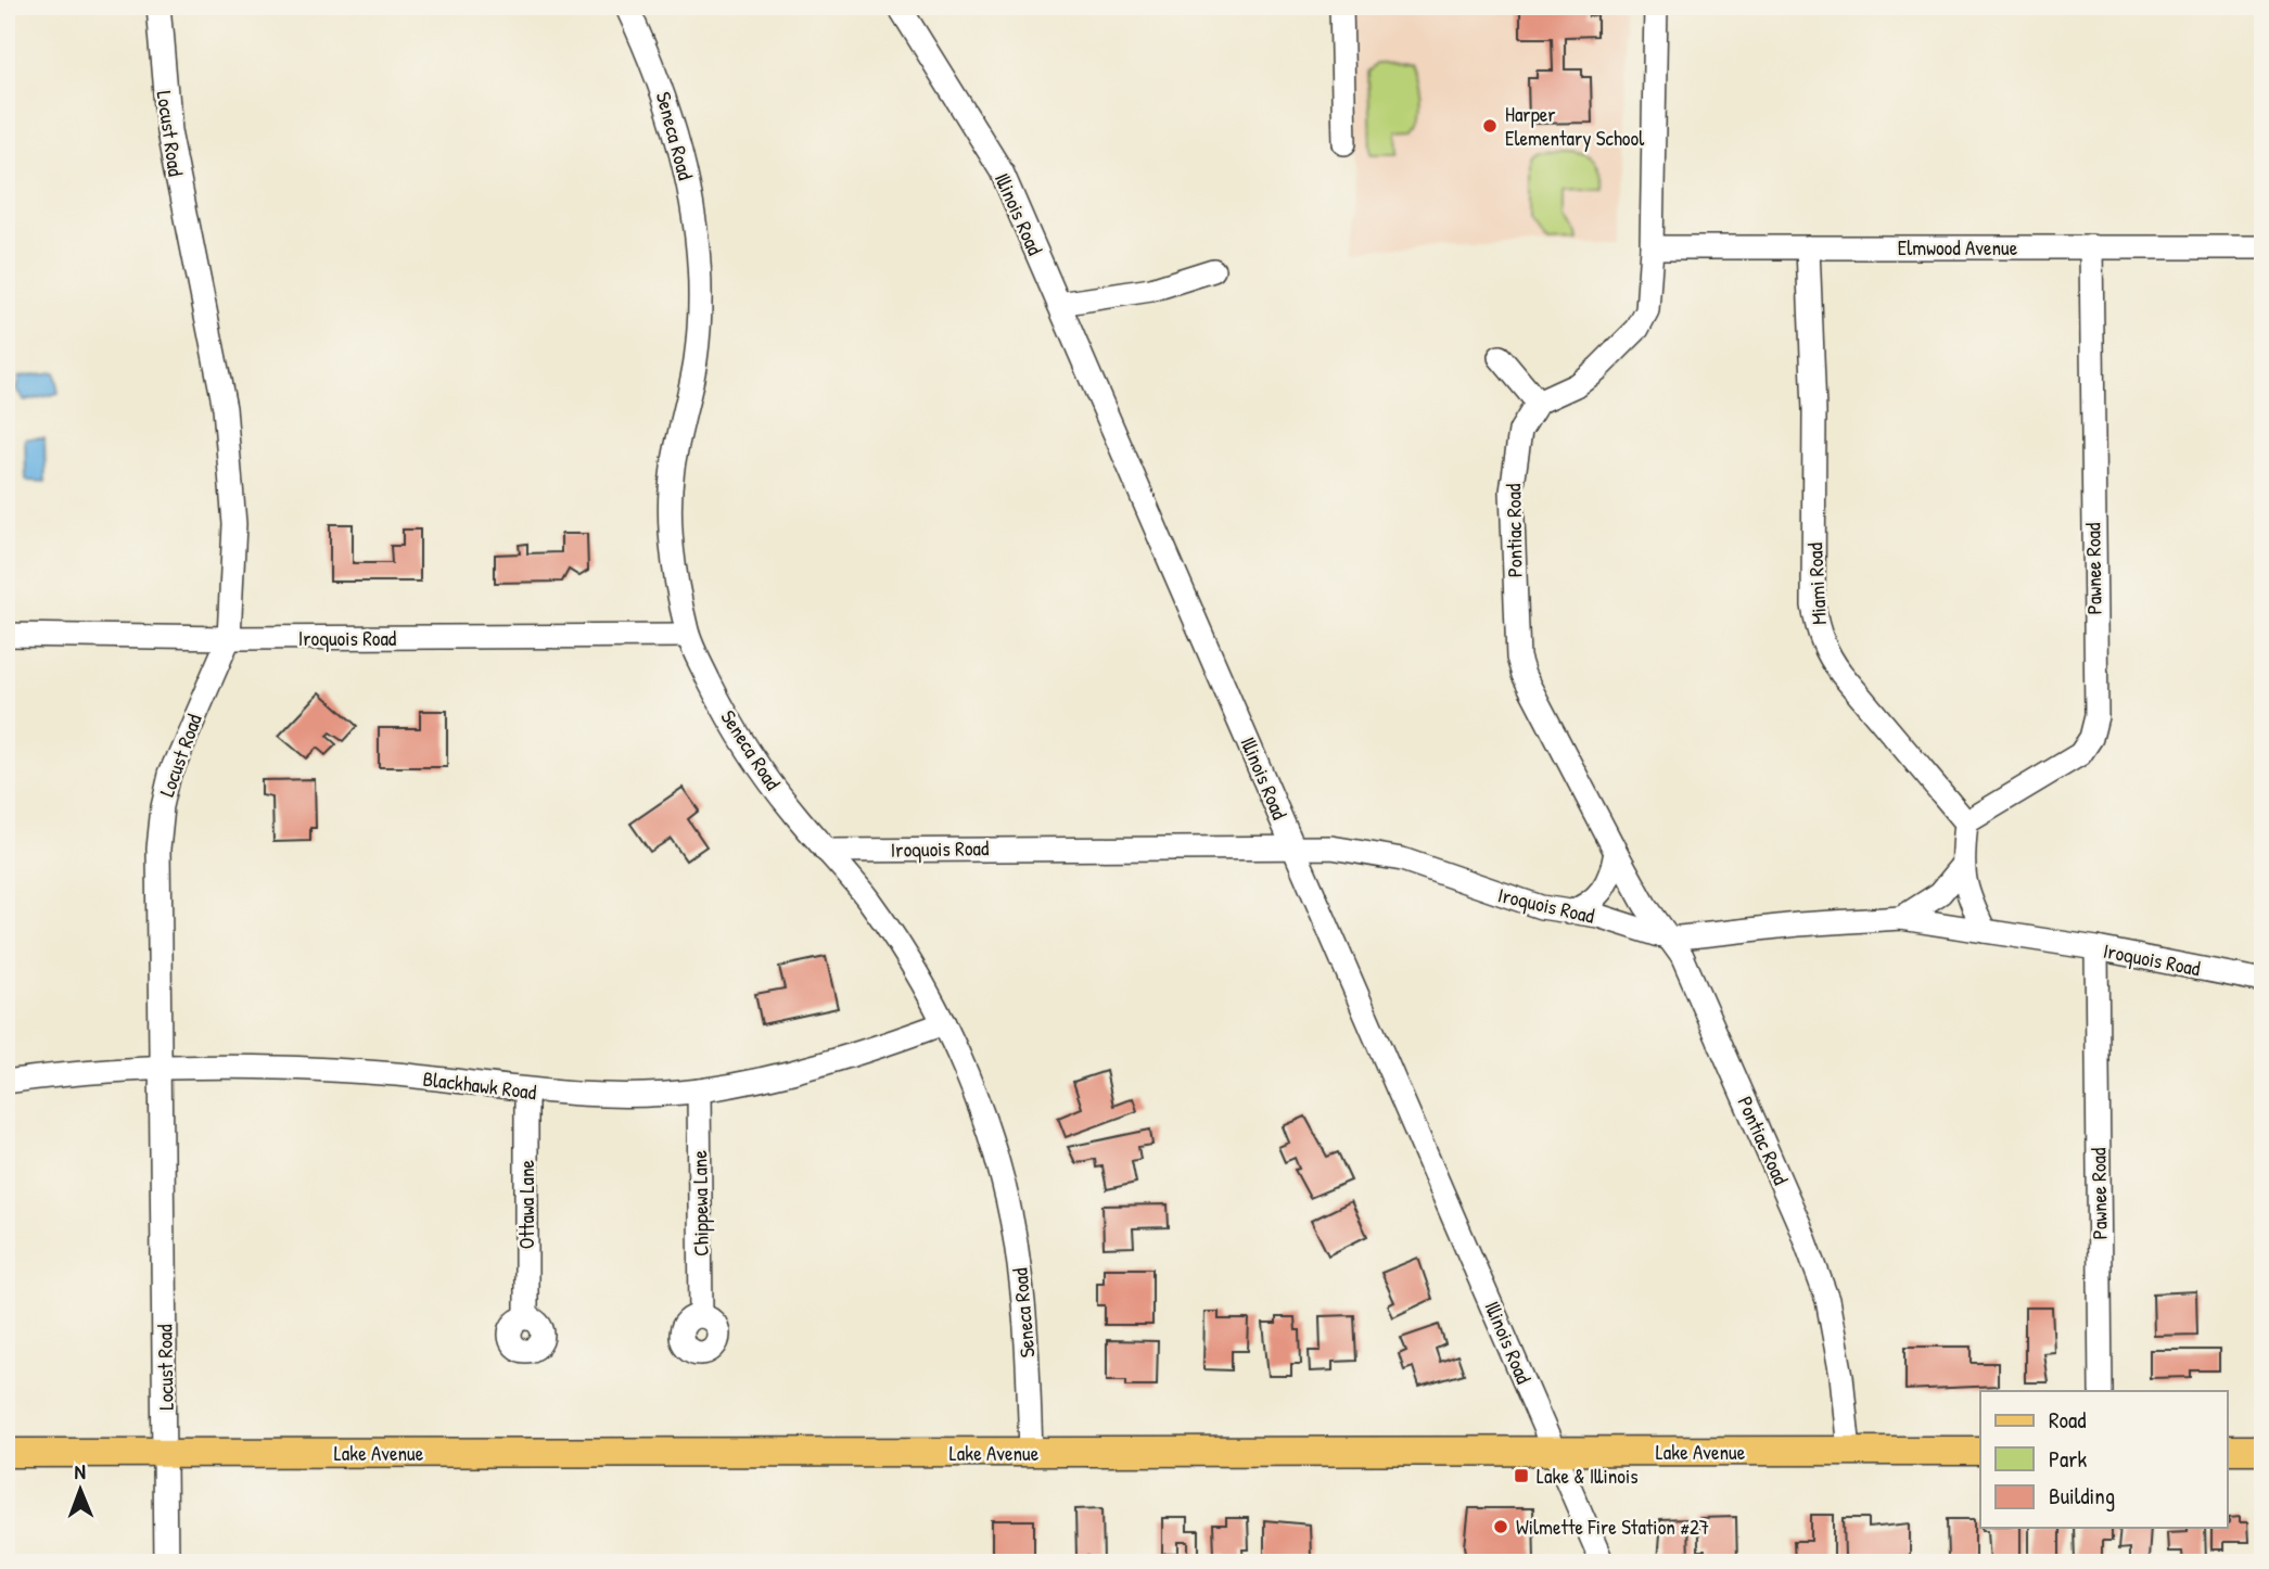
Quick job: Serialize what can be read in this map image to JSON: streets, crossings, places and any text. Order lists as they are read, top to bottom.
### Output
{
  "streets": {
    "main road": ["Lake Avenue"],
    "street": [
      "Locust Road",
      "Seneca Road",
      "Illinois Road",
      "Elmwood Avenue",
      "Pontiac Road",
      "Pawnee Road",
      "Miami Road",
      "Iroquois Road",
      "Blackhawk Road",
      "Chippewa Lane",
      "Ottawa Lane"
    ]
  },
  "crossings": [
    ["Locust Road", "Iroquois Road"],
    ["Locust Road", "Blackhawk Road"],
    ["Locust Road", "Lake Avenue"],
    ["Seneca Road", "Iroquois Road"],
    ["Seneca Road", "Blackhawk Road"],
    ["Seneca Road", "Lake Avenue"],
    ["Illinois Road", "Iroquois Road"],
    ["Illinois Road", "Lake Avenue"],
    ["Elmwood Avenue", "Pawnee Road"],
    ["Elmwood Avenue", "Miami Road"],
    ["Pontiac Road", "Iroquois Road"],
    ["Pontiac Road", "Lake Avenue"],
    ["Pawnee Road", "Miami Road"],
    ["Pawnee Road", "Iroquois Road"],
    ["Blackhawk Road", "Chippewa Lane"],
    ["Blackhawk Road", "Ottawa Lane"]
  ],
  "places": {
    "other": ["Harper Elementary School", "Wilmette Fire Station #27"],
    "transit": ["Lake & Illinois"]
  },
  "legend": ["Road", "Park", "Building"],
  "north": "top"
}
